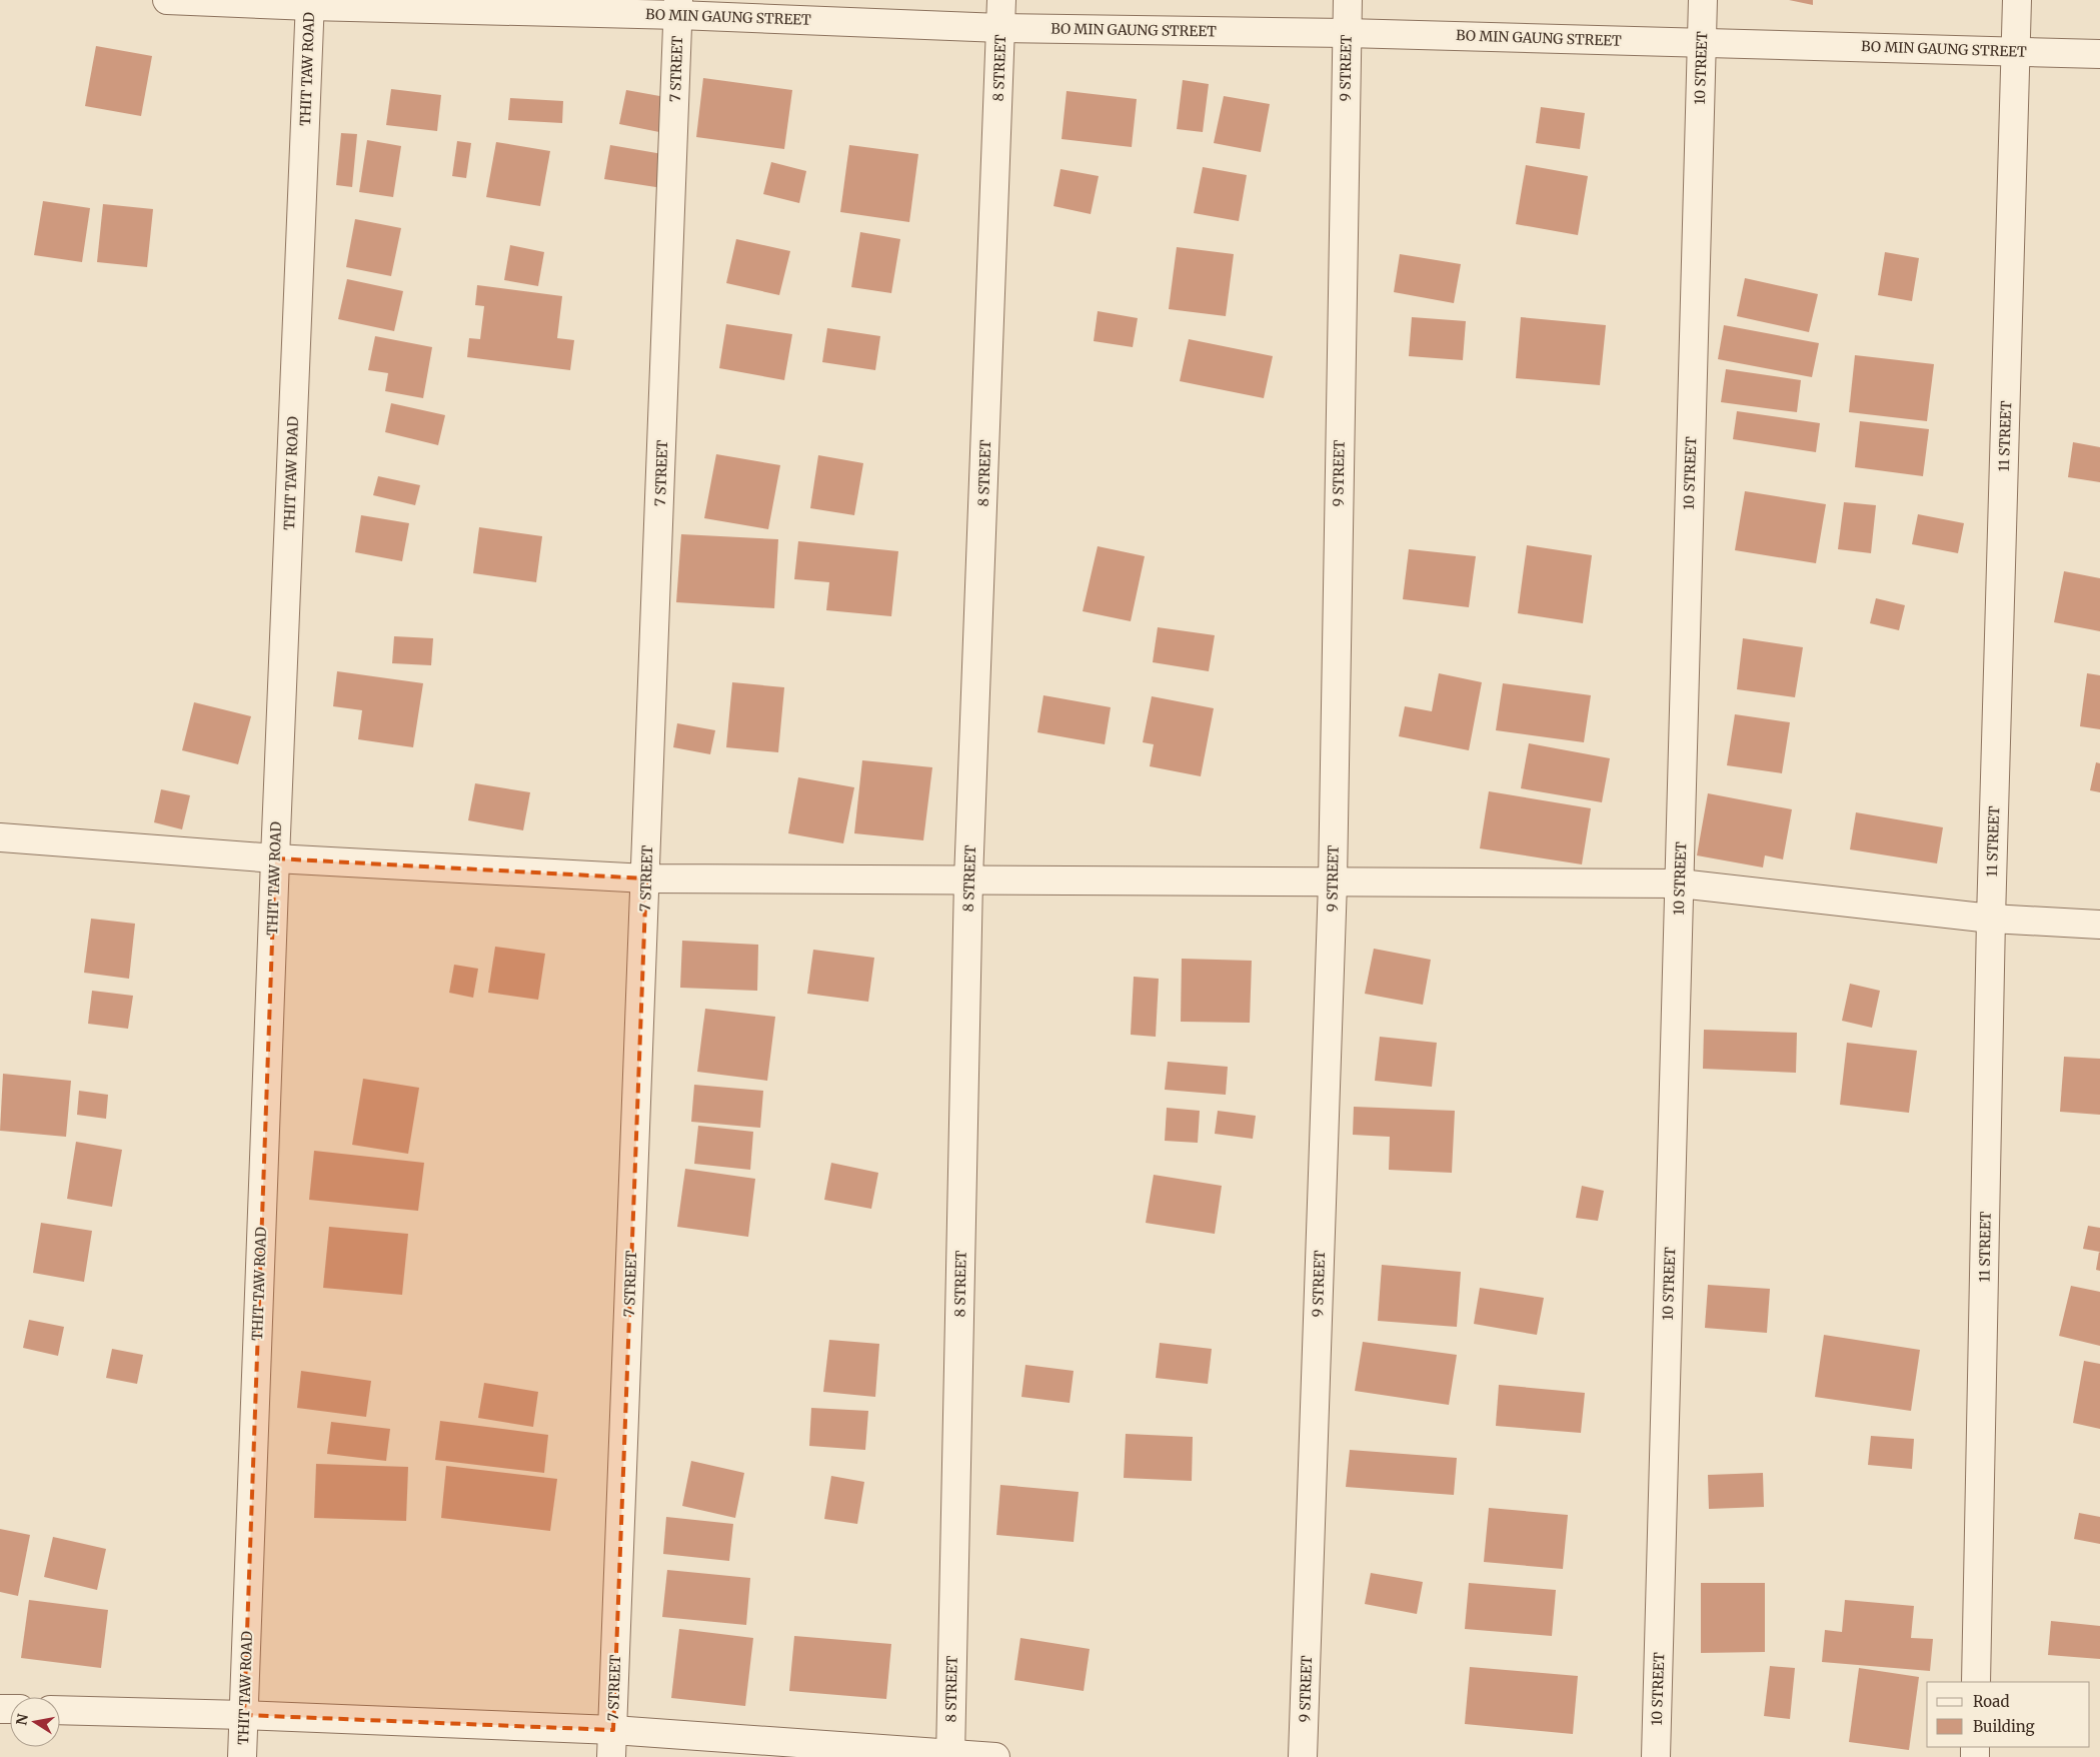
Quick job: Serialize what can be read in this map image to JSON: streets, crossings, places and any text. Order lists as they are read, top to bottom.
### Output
{
  "streets": {
    "street": [
      "BO MIN GAUNG STREET",
      "8 STREET",
      "9 STREET",
      "10 STREET",
      "THIT TAW ROAD",
      "7 STREET",
      "11 STREET"
    ]
  },
  "crossings": [
    ["BO MIN GAUNG STREET", "8 STREET"],
    ["BO MIN GAUNG STREET", "9 STREET"],
    ["BO MIN GAUNG STREET", "10 STREET"],
    ["BO MIN GAUNG STREET", "THIT TAW ROAD"],
    ["BO MIN GAUNG STREET", "7 STREET"],
    ["BO MIN GAUNG STREET", "11 STREET"]
  ],
  "legend": ["Road", "Building"],
  "north": "left"
}
